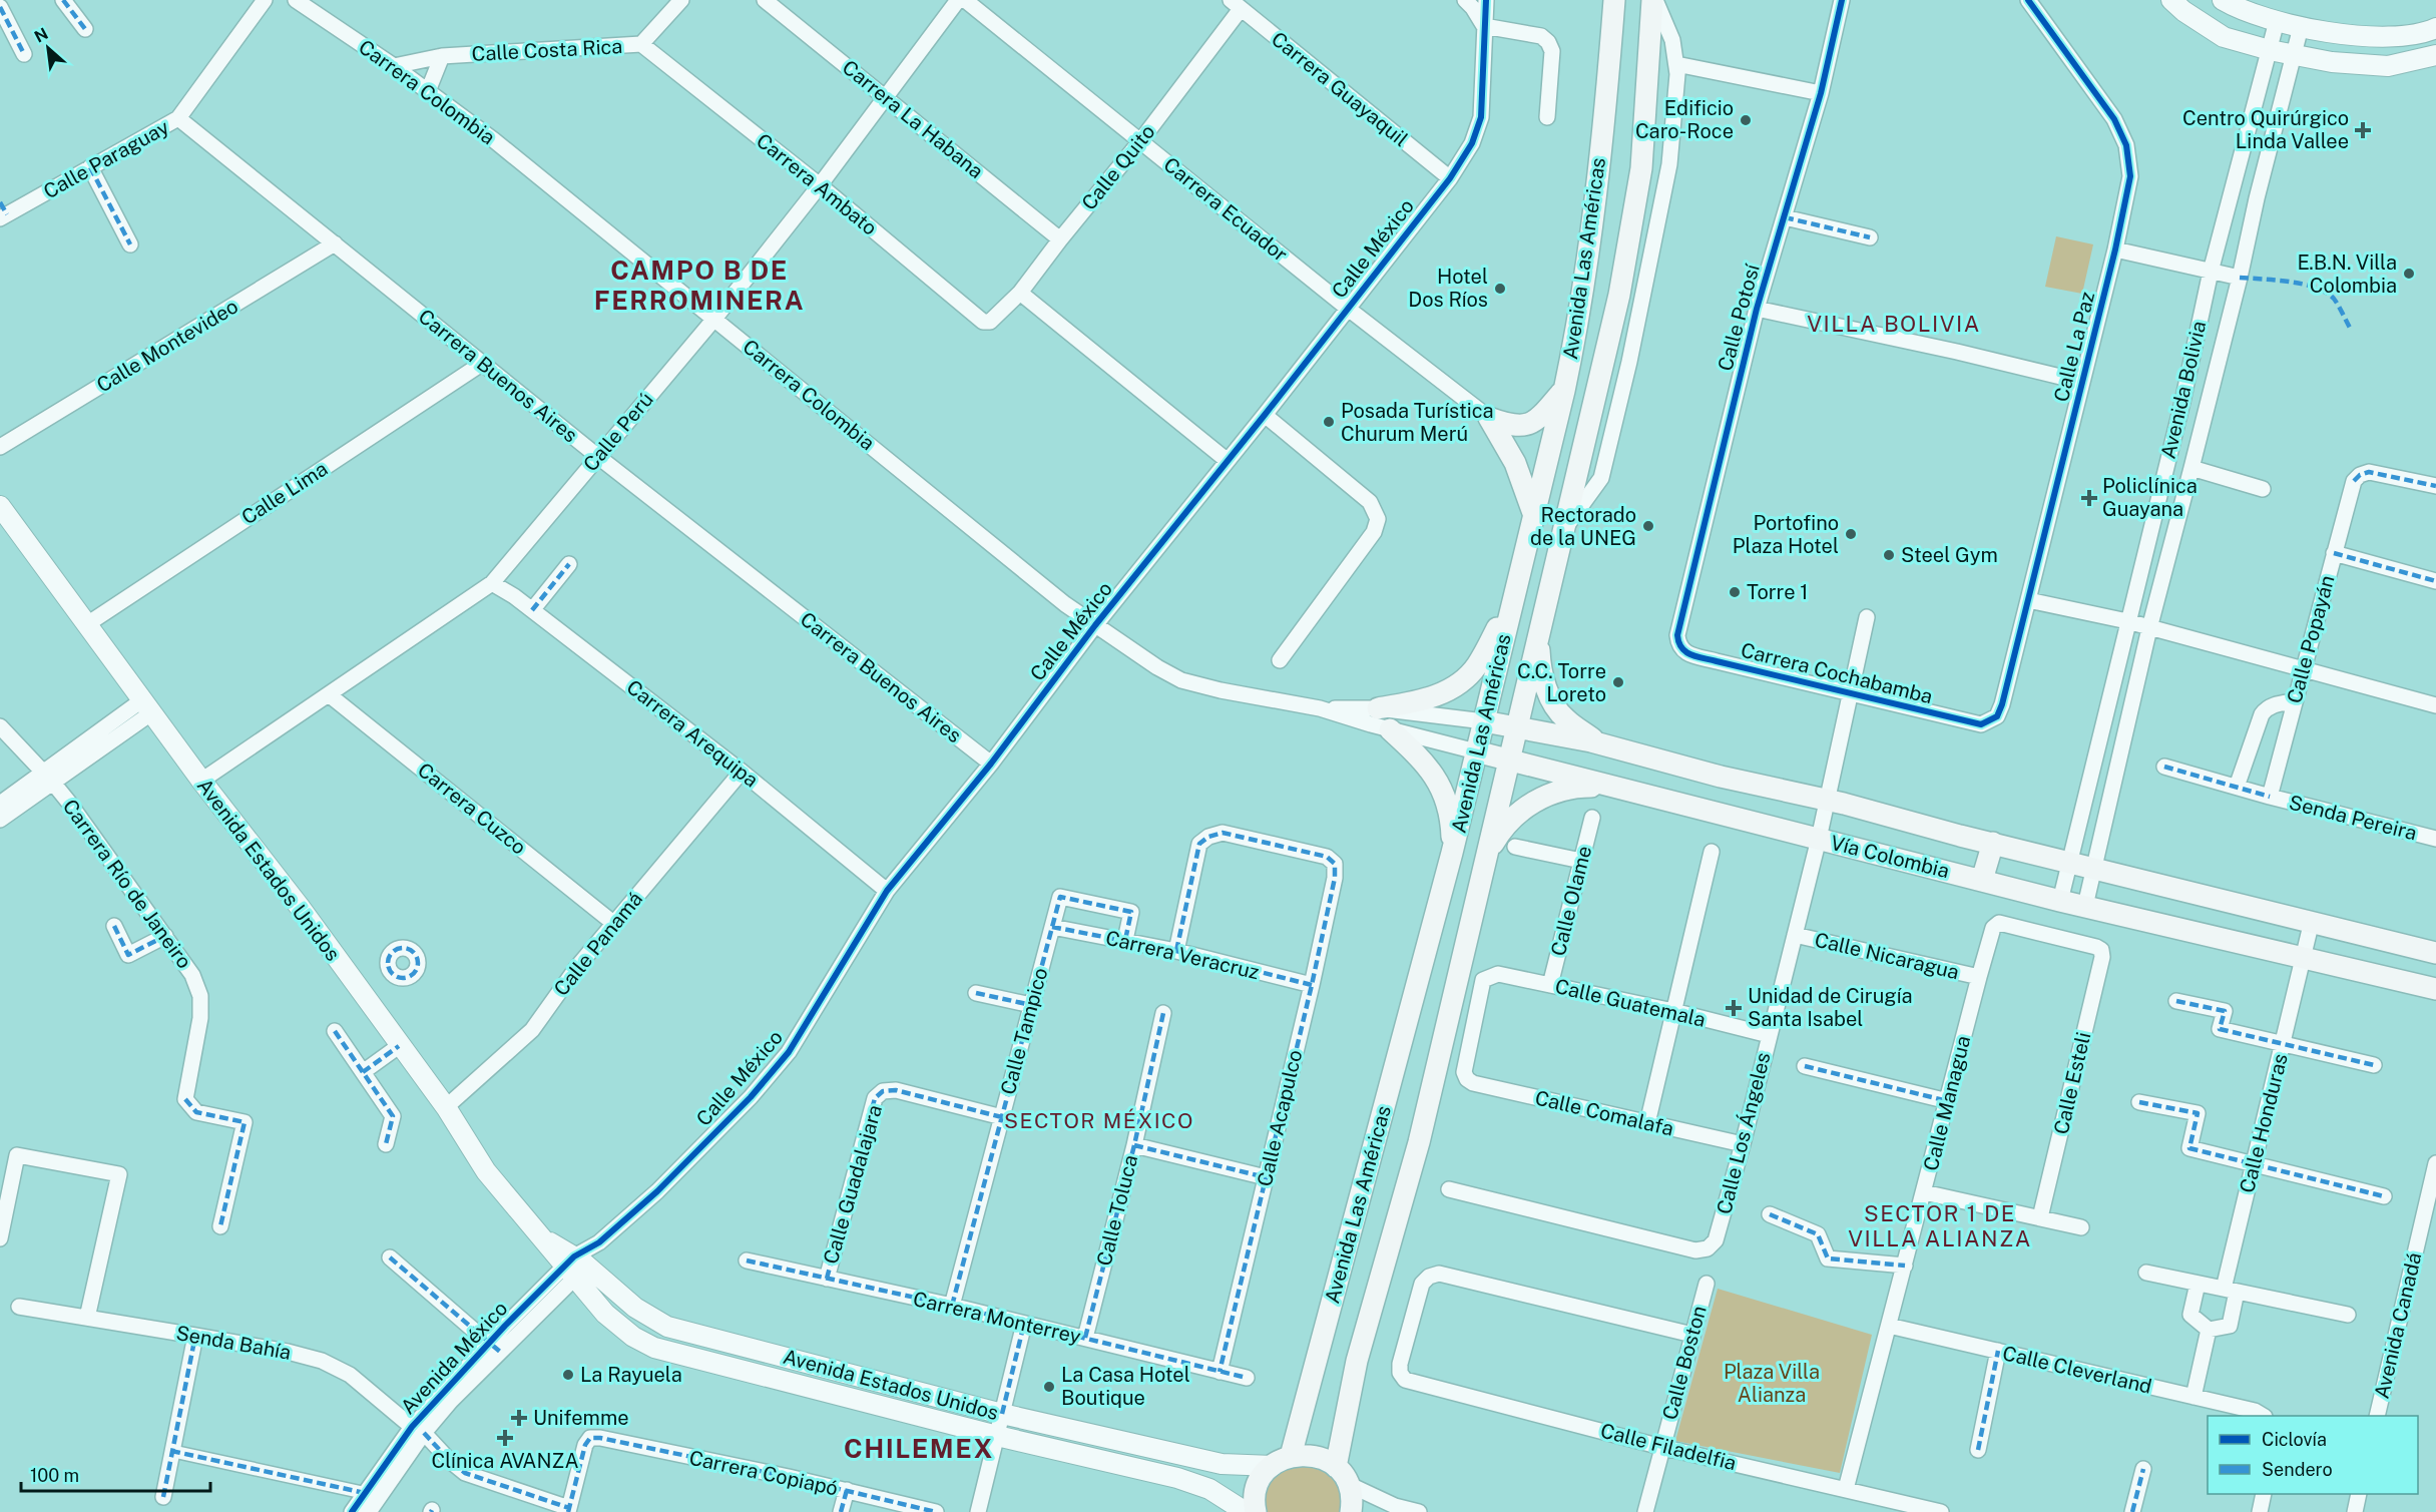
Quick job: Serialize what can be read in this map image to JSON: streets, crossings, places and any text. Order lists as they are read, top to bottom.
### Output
{
  "streets": {
    "main road": ["Avenida Las Américas", "Vía Colombia"],
    "street": [
      "Calle Costa Rica",
      "Carrera Guayaquil",
      "Carrera Colombia",
      "Carrera La Habana",
      "Calle Paraguay",
      "Calle Quito",
      "Carrera Ambato",
      "Carrera Ecuador",
      "Calle México",
      "Calle Potosí",
      "Calle Montevideo",
      "Calle La Paz",
      "Carrera Buenos Aires",
      "Avenida Bolivia",
      "Calle Perú",
      "Calle Lima",
      "Calle Popayán",
      "Carrera Cochabamba",
      "Carrera Arequipa",
      "Carrera Cuzco",
      "Senda Pereira",
      "Avenida Estados Unidos",
      "Carrera Río de Janeiro",
      "Calle Olame",
      "Calle Panamá",
      "Carrera Veracruz",
      "Calle Nicaragua",
      "Calle Guatemala",
      "Calle Tampico",
      "Calle Esteli",
      "Calle Managua",
      "Calle Comalafa",
      "Calle Acapulco",
      "Calle Honduras",
      "Calle Los Ángeles",
      "Calle Guadalajara",
      "Calle Toluca",
      "Carrera Monterrey",
      "Avenida Canadá",
      "Senda Bahía",
      "Avenida México",
      "Calle Boston",
      "Calle Cleverland",
      "Calle Filadelfia",
      "Carrera Copiapó"
    ]
  },
  "crossings": [
    ["Calle Costa Rica", "Carrera Colombia"],
    ["Calle Costa Rica", "Carrera Ambato"],
    ["Carrera Guayaquil", "Calle Quito"],
    ["Carrera Guayaquil", "Calle México"],
    ["Carrera Colombia", "Calle México"],
    ["Carrera Colombia", "Avenida Las Américas"],
    ["Carrera Colombia", "Calle Perú"],
    ["Carrera Colombia", "Vía Colombia"],
    ["Carrera La Habana", "Calle Quito"],
    ["Carrera La Habana", "Calle Perú"],
    ["Calle Paraguay", "Carrera Buenos Aires"],
    ["Calle Quito", "Carrera Ambato"],
    ["Calle Quito", "Carrera Ecuador"],
    ["Carrera Ambato", "Calle Perú"],
    ["Carrera Ecuador", "Calle México"],
    ["Calle México", "Carrera Buenos Aires"],
    ["Calle México", "Carrera Arequipa"],
    ["Calle México", "Avenida México"],
    ["Avenida Las Américas", "Vía Colombia"],
    ["Avenida Las Américas", "Avenida Estados Unidos"],
    ["Calle Potosí", "Carrera Cochabamba"],
    ["Calle Montevideo", "Carrera Buenos Aires"],
    ["Calle La Paz", "Carrera Cochabamba"],
    ["Carrera Buenos Aires", "Calle Perú"],
    ["Carrera Buenos Aires", "Calle Lima"],
    ["Avenida Bolivia", "Vía Colombia"],
    ["Calle Perú", "Carrera Arequipa"],
    ["Calle Perú", "Carrera Cuzco"],
    ["Calle Perú", "Avenida Estados Unidos"],
    ["Calle Lima", "Avenida Estados Unidos"],
    ["Calle Popayán", "Senda Pereira"],
    ["Carrera Cochabamba", "Calle Los Ángeles"],
    ["Carrera Arequipa", "Calle Panamá"],
    ["Carrera Cuzco", "Calle Panamá"],
    ["Vía Colombia", "Calle Honduras"],
    ["Vía Colombia", "Calle Los Ángeles"],
    ["Avenida Estados Unidos", "Calle Panamá"],
    ["Avenida Estados Unidos", "Avenida México"],
    ["Calle Olame", "Calle Guatemala"],
    ["Carrera Veracruz", "Calle Tampico"],
    ["Carrera Veracruz", "Calle Acapulco"],
    ["Calle Nicaragua", "Calle Managua"],
    ["Calle Nicaragua", "Calle Los Ángeles"],
    ["Calle Guatemala", "Calle Comalafa"],
    ["Calle Guatemala", "Calle Los Ángeles"],
    ["Calle Tampico", "Calle Guadalajara"],
    ["Calle Tampico", "Carrera Monterrey"],
    ["Calle Esteli", "Calle Managua"],
    ["Calle Managua", "Calle Cleverland"],
    ["Calle Managua", "Calle Filadelfia"],
    ["Calle Comalafa", "Calle Los Ángeles"],
    ["Calle Acapulco", "Carrera Monterrey"],
    ["Calle Guadalajara", "Carrera Monterrey"],
    ["Calle Toluca", "Carrera Monterrey"],
    ["Senda Bahía", "Avenida México"],
    ["Senda Bahía", "Carrera Copiapó"],
    ["Calle Boston", "Calle Filadelfia"]
  ],
  "districts": [
    "CAMPO B DE FERROMINERA",
    "VILLA BOLIVIA",
    "SECTOR MÉXICO",
    "SECTOR 1 DE VILLA ALIANZA",
    "CHILEMEX"
  ],
  "parks": ["Plaza Villa Alianza"],
  "places": {
    "other": [
      "Edificio Caro-Roce",
      "E.B.N. Villa Colombia",
      "Hotel Dos Ríos",
      "Posada Turística Churum Merú",
      "Rectorado de la UNEG",
      "Portofino Plaza Hotel",
      "Steel Gym",
      "Torre 1",
      "C.C. Torre Loreto",
      "La Rayuela",
      "La Casa Hotel Boutique"
    ],
    "health": [
      "Centro Quirúrgico Linda Vallee",
      "Policlínica Guayana",
      "Unidad de Cirugía Santa Isabel",
      "Unifemme",
      "Clínica AVANZA"
    ]
  },
  "legend": ["Ciclovía", "Sendero"],
  "scale_bar": "100 m",
  "north": "top left"
}
